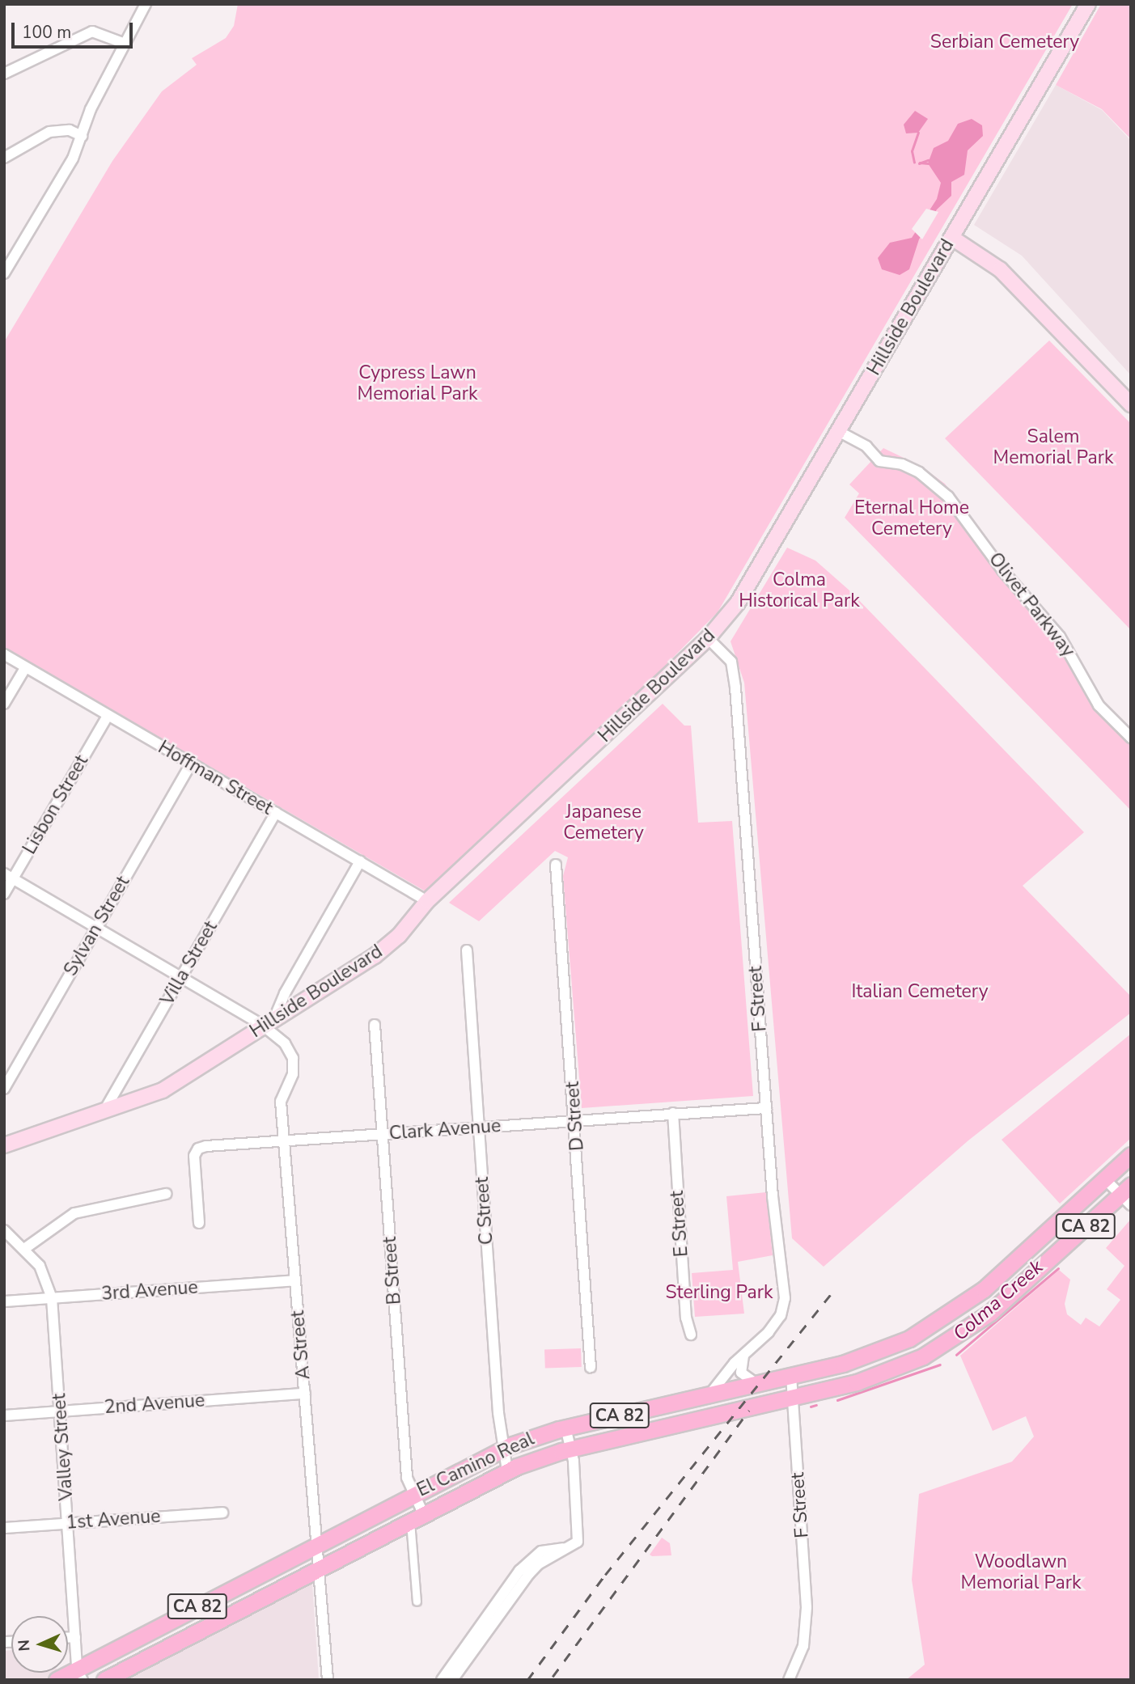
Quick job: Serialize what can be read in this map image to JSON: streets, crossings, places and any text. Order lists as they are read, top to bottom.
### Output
{
  "streets": {
    "main road": ["Hillside Boulevard", "CA 82", "El Camino Real"],
    "street": [
      "Olivet Parkway",
      "Hoffman Street",
      "Lisbon Street",
      "Sylvan Street",
      "Villa Street",
      "F Street",
      "D Street",
      "Clark Avenue",
      "C Street",
      "E Street",
      "B Street",
      "3rd Avenue",
      "A Street",
      "2nd Avenue",
      "Valley Street",
      "1st Avenue"
    ]
  },
  "crossings": [
    ["Hillside Boulevard", "Olivet Parkway"],
    ["Hillside Boulevard", "Hoffman Street"],
    ["Hillside Boulevard", "Villa Street"],
    ["Hillside Boulevard", "F Street"],
    ["Hillside Boulevard", "A Street"],
    ["Hoffman Street", "Lisbon Street"],
    ["Hoffman Street", "Sylvan Street"],
    ["Hoffman Street", "Villa Street"],
    ["Lisbon Street", "A Street"],
    ["Sylvan Street", "A Street"],
    ["Villa Street", "A Street"],
    ["F Street", "Clark Avenue"],
    ["F Street", "El Camino Real"],
    ["D Street", "Clark Avenue"],
    ["Clark Avenue", "C Street"],
    ["Clark Avenue", "E Street"],
    ["Clark Avenue", "B Street"],
    ["Clark Avenue", "A Street"],
    ["C Street", "El Camino Real"],
    ["B Street", "El Camino Real"],
    ["3rd Avenue", "A Street"],
    ["3rd Avenue", "Valley Street"],
    ["A Street", "2nd Avenue"],
    ["A Street", "El Camino Real"],
    ["2nd Avenue", "Valley Street"],
    ["Valley Street", "El Camino Real"],
    ["Valley Street", "1st Avenue"]
  ],
  "water": ["Colma Creek"],
  "parks": [
    "Serbian Cemetery",
    "Cypress Lawn Memorial Park",
    "Salem Memorial Park",
    "Eternal Home Cemetery",
    "Colma Historical Park",
    "Japanese Cemetery",
    "Italian Cemetery",
    "Sterling Park",
    "Woodlawn Memorial Park"
  ],
  "scale_bar": "100 m",
  "north": "left"
}
